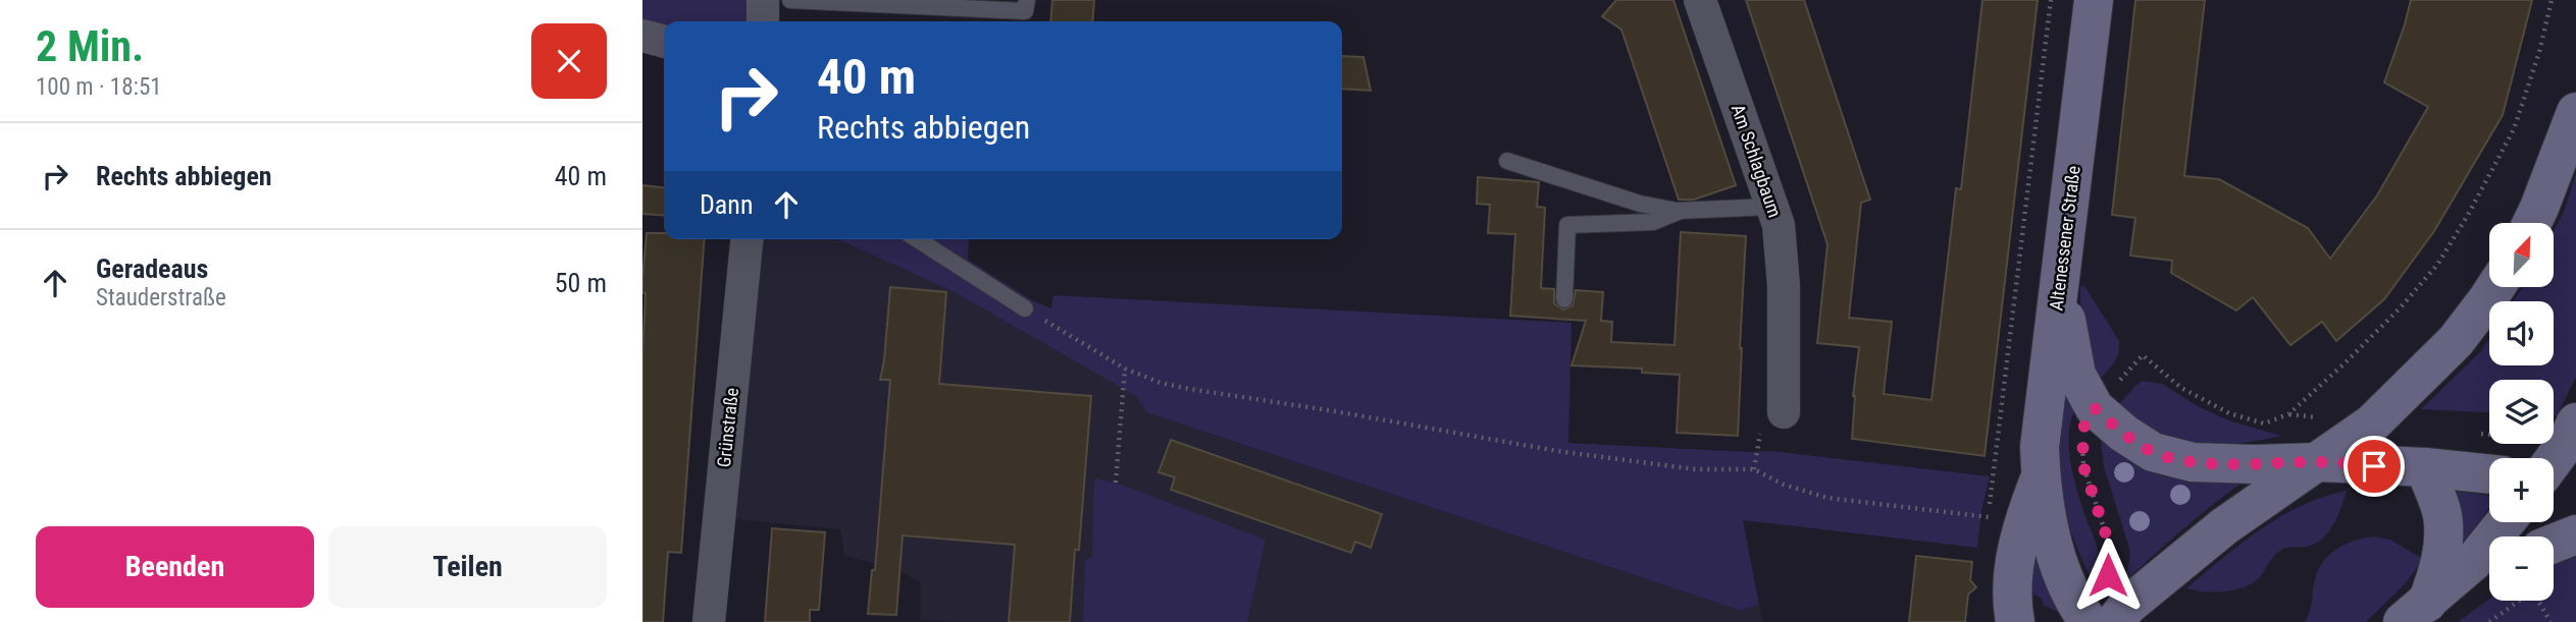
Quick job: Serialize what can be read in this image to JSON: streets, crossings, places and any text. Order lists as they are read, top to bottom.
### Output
{
  "streets": {
    "main road": ["Altenessener Straße"],
    "street": ["Am Schlagbaum", "Grünstraße"]
  },
  "north": "top right",
  "page": {
    "heading": ["2 Min.", "100 m · 18:51"],
    "turn": ["40 m", "Rechts abbiegen"],
    "list": [
      {
        "name": "Rechts abbiegen",
        "value": "40 m"
      },
      {
        "name": "Geradeaus",
        "note": "Stauderstraße",
        "value": "50 m"
      }
    ],
    "then": "Dann",
    "map_buttons": ["+", "−"],
    "buttons": ["Beenden", "Teilen"]
  }
}
